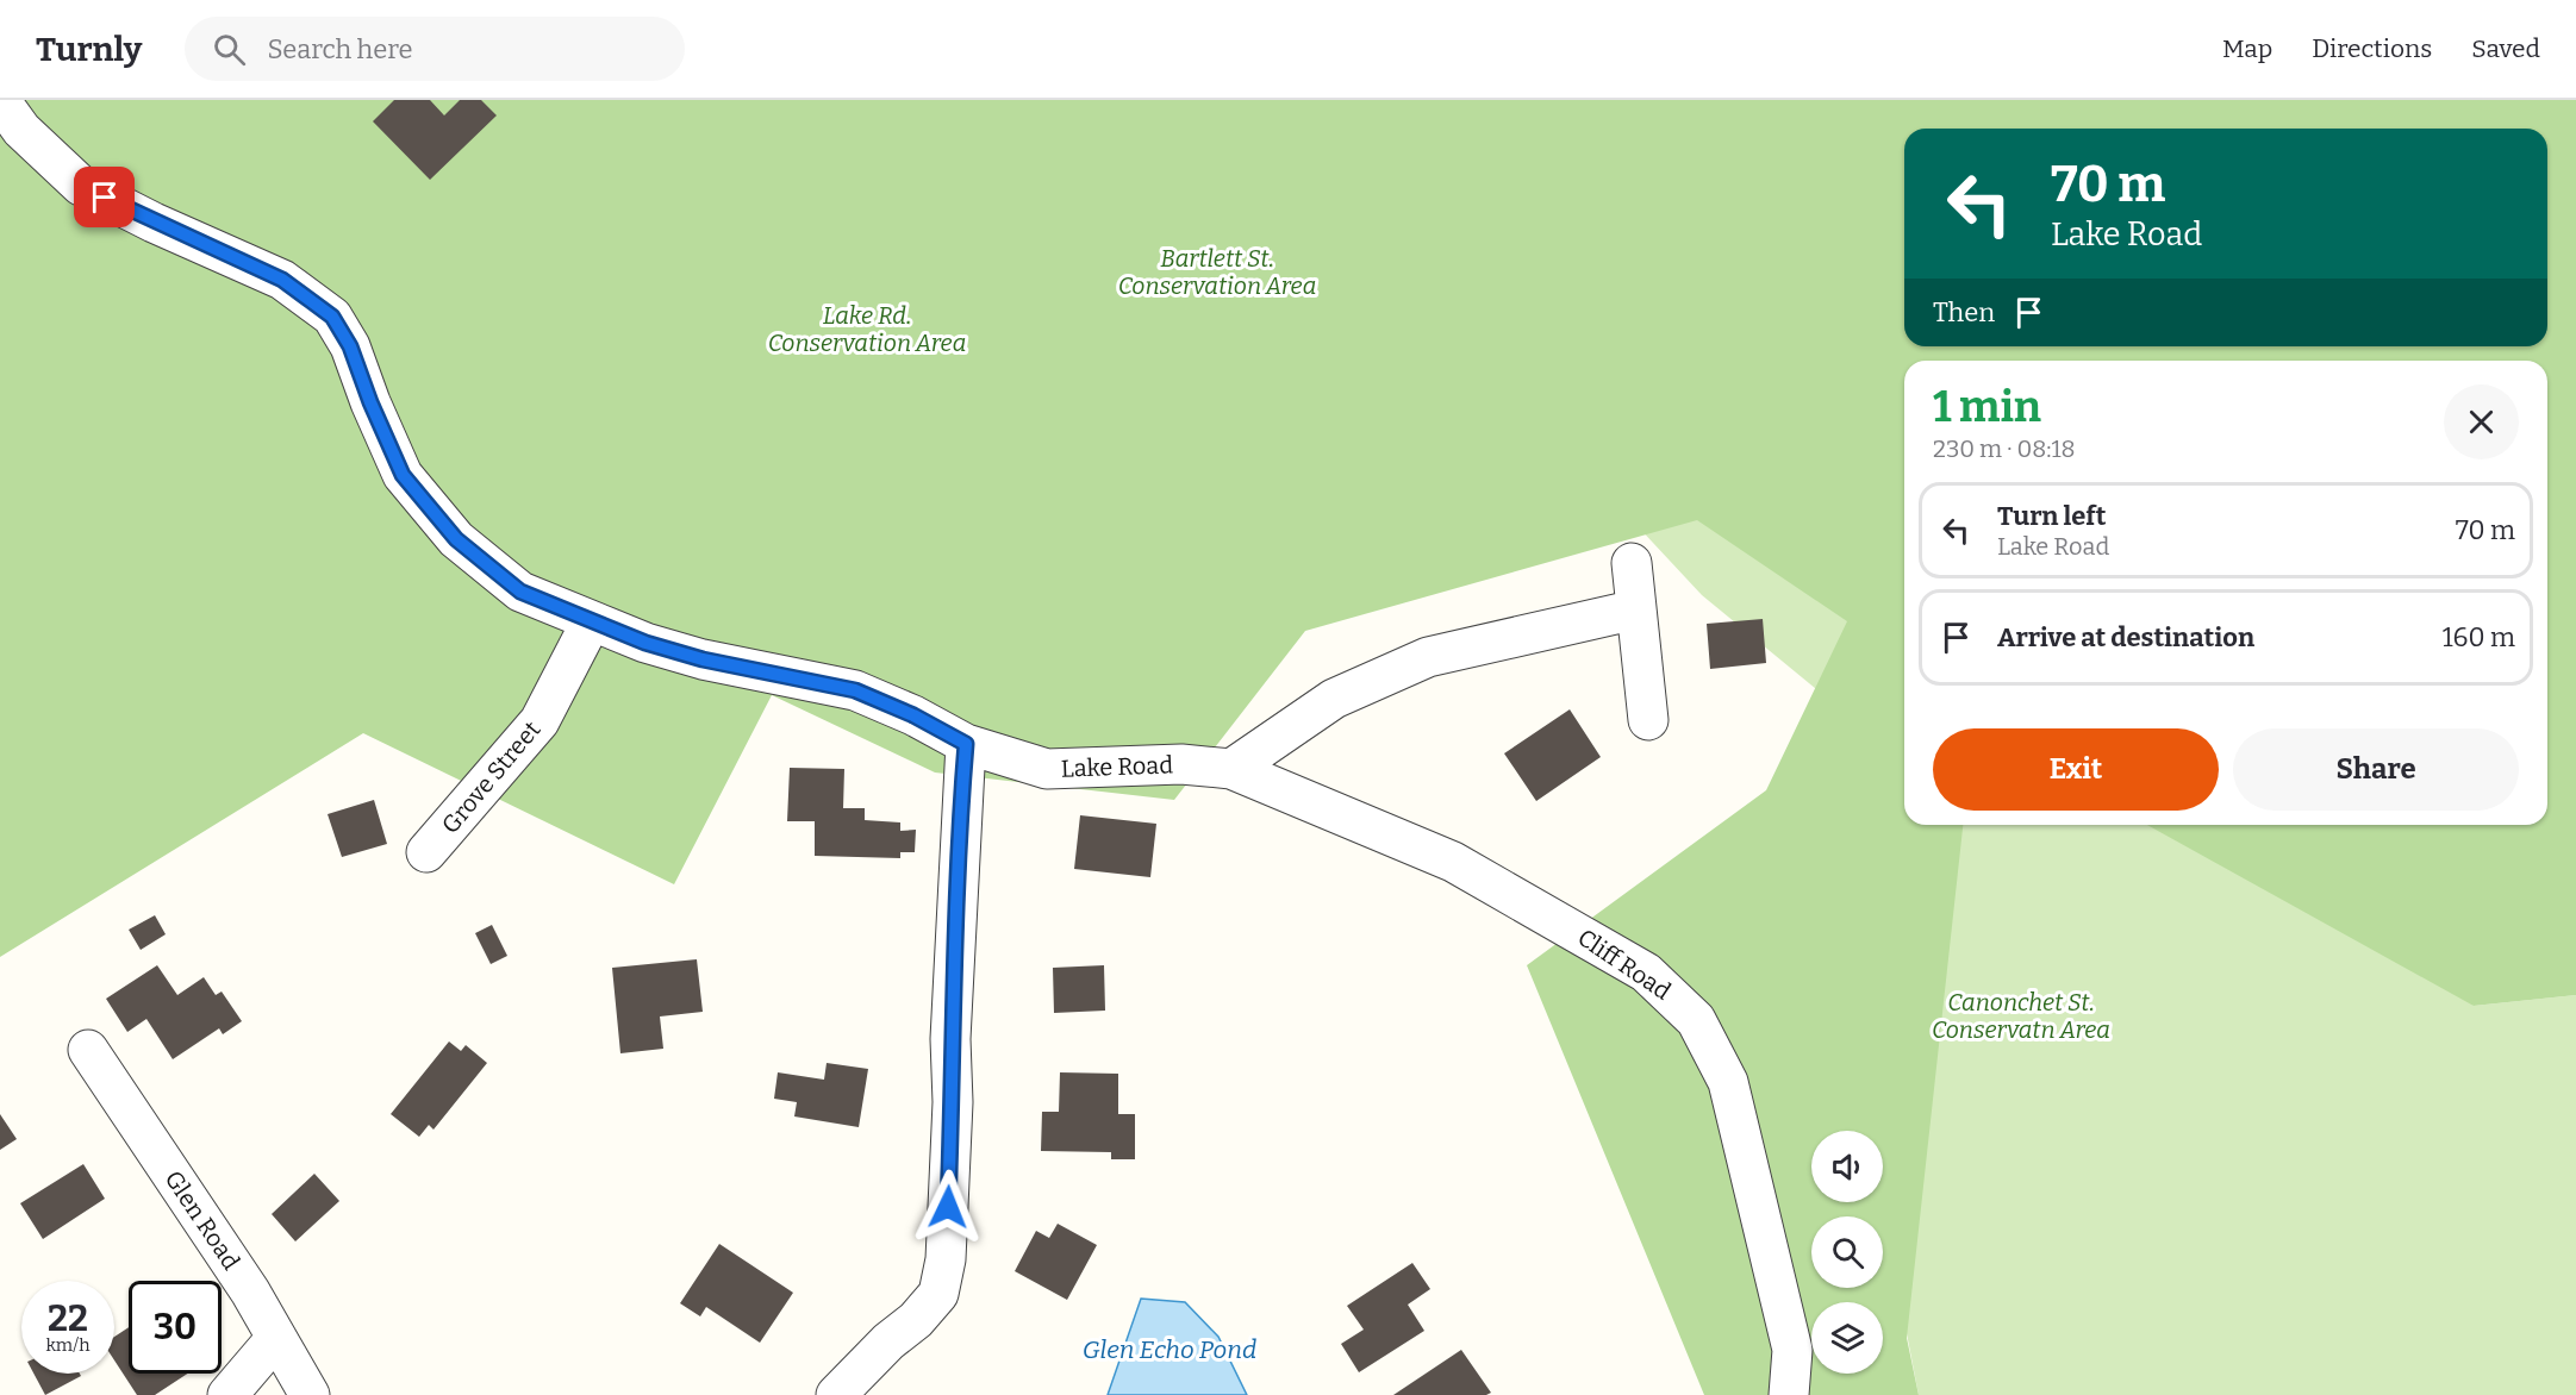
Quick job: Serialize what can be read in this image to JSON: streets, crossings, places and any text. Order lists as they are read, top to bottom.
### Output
{
  "streets": {
    "street": [
      "Lake Road",
      "Grove Street",
      "Cliff Road",
      "Glen Road"
    ]
  },
  "crossings": [
    ["Lake Road", "Grove Street"],
    ["Lake Road", "Cliff Road"]
  ],
  "water": ["Glen Echo Pond"],
  "parks": ["Bartlett St. Conservation Area", "Lake Rd. Conservation Area", "Canonchet St. Conservatn Area"],
  "page": {
    "header": "Turnly",
    "search": "Search here",
    "nav": ["Map", "Directions", "Saved"],
    "turn": ["70 m", "Lake Road"],
    "then": "Then",
    "heading": ["1 min", "230 m · 08:18"],
    "list": [
      {
        "name": "Turn left",
        "note": "Lake Road",
        "value": "70 m"
      },
      {
        "name": "Arrive at destination",
        "value": "160 m"
      }
    ],
    "buttons": ["Exit", "Share"],
    "speed": "22 km/h",
    "limit": "30"
  }
}
